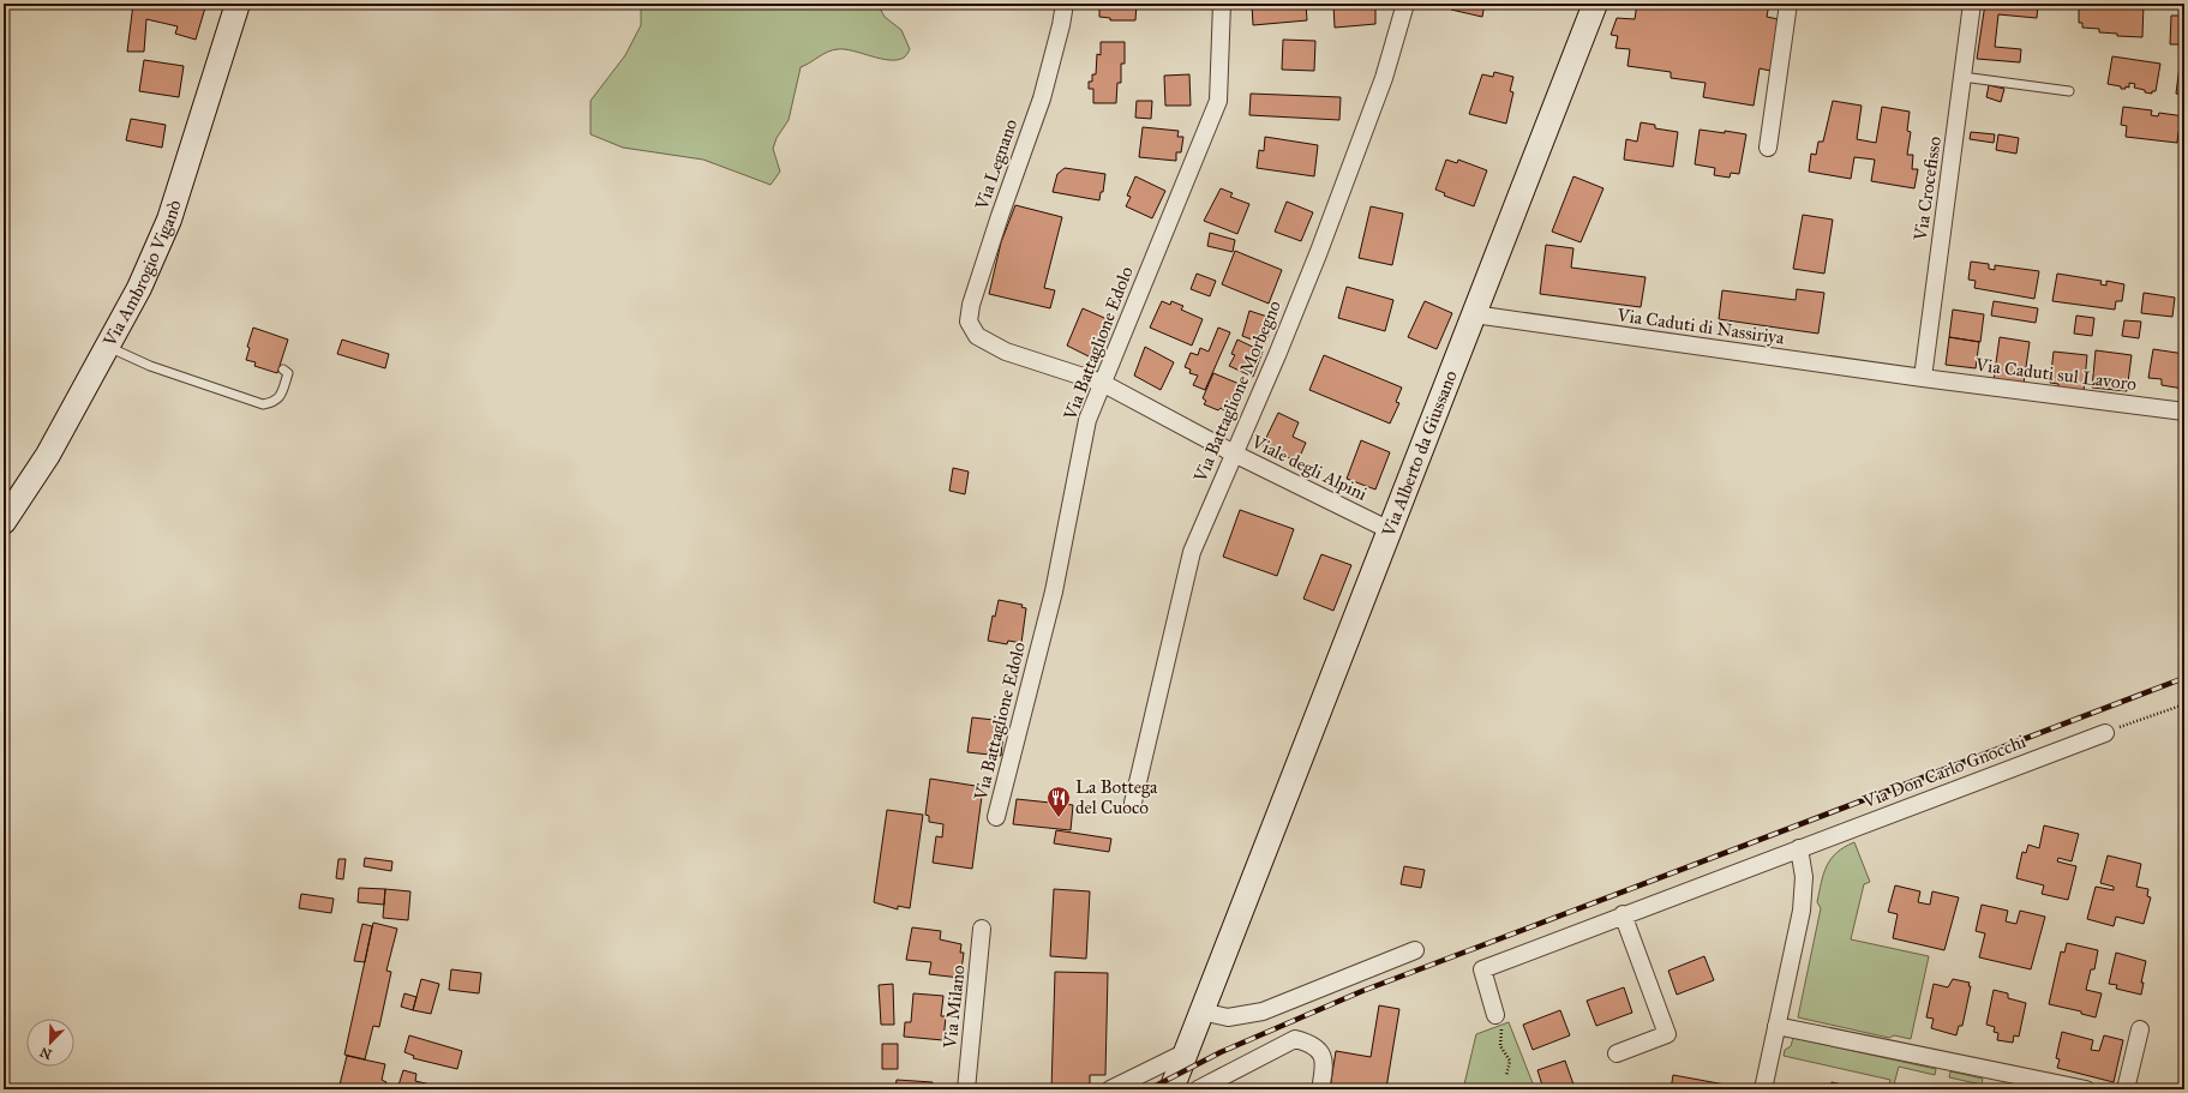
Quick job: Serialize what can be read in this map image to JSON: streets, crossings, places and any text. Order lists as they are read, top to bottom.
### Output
{
  "streets": {
    "street": [
      "Via Legnano",
      "Via Crocefisso",
      "Via Ambrogio Viganò",
      "Via Caduti di Nassiriya",
      "Via Battaglione Edolo",
      "Via Caduti sul Lavoro",
      "Via Battaglione Morbegno",
      "Via Alberto da Giussano",
      "Viale degli Alpini",
      "Via Don Carlo Gnocchi",
      "Via Milano"
    ]
  },
  "crossings": [
    ["Via Legnano", "Viale degli Alpini"],
    ["Via Crocefisso", "Via Caduti di Nassiriya"],
    ["Via Crocefisso", "Via Caduti sul Lavoro"],
    ["Via Caduti di Nassiriya", "Via Caduti sul Lavoro"],
    ["Via Caduti di Nassiriya", "Via Alberto da Giussano"],
    ["Via Battaglione Edolo", "Viale degli Alpini"],
    ["Via Battaglione Morbegno", "Viale degli Alpini"],
    ["Via Alberto da Giussano", "Viale degli Alpini"]
  ],
  "places": {
    "restaurant": ["La Bottega del Cuoco"]
  },
  "north": "bottom left"
}
